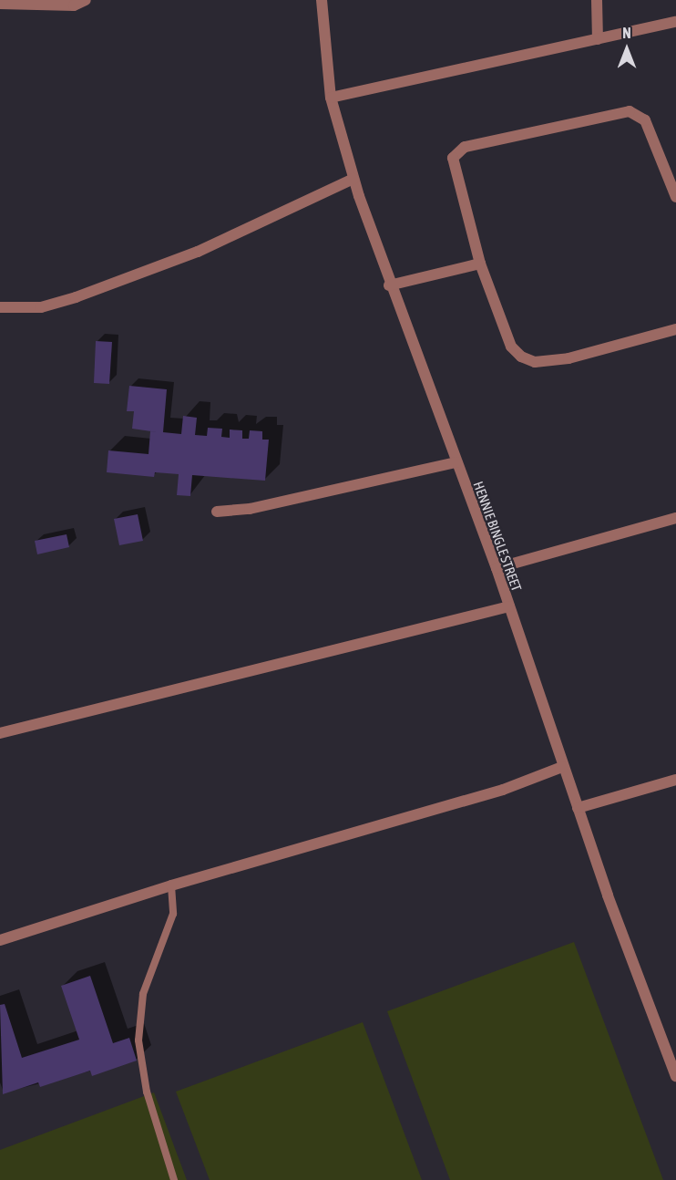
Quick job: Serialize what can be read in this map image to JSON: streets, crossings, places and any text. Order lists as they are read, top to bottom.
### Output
{
  "streets": {
    "street": ["HENNIE BINGLE STREET"]
  },
  "north": "top"
}
